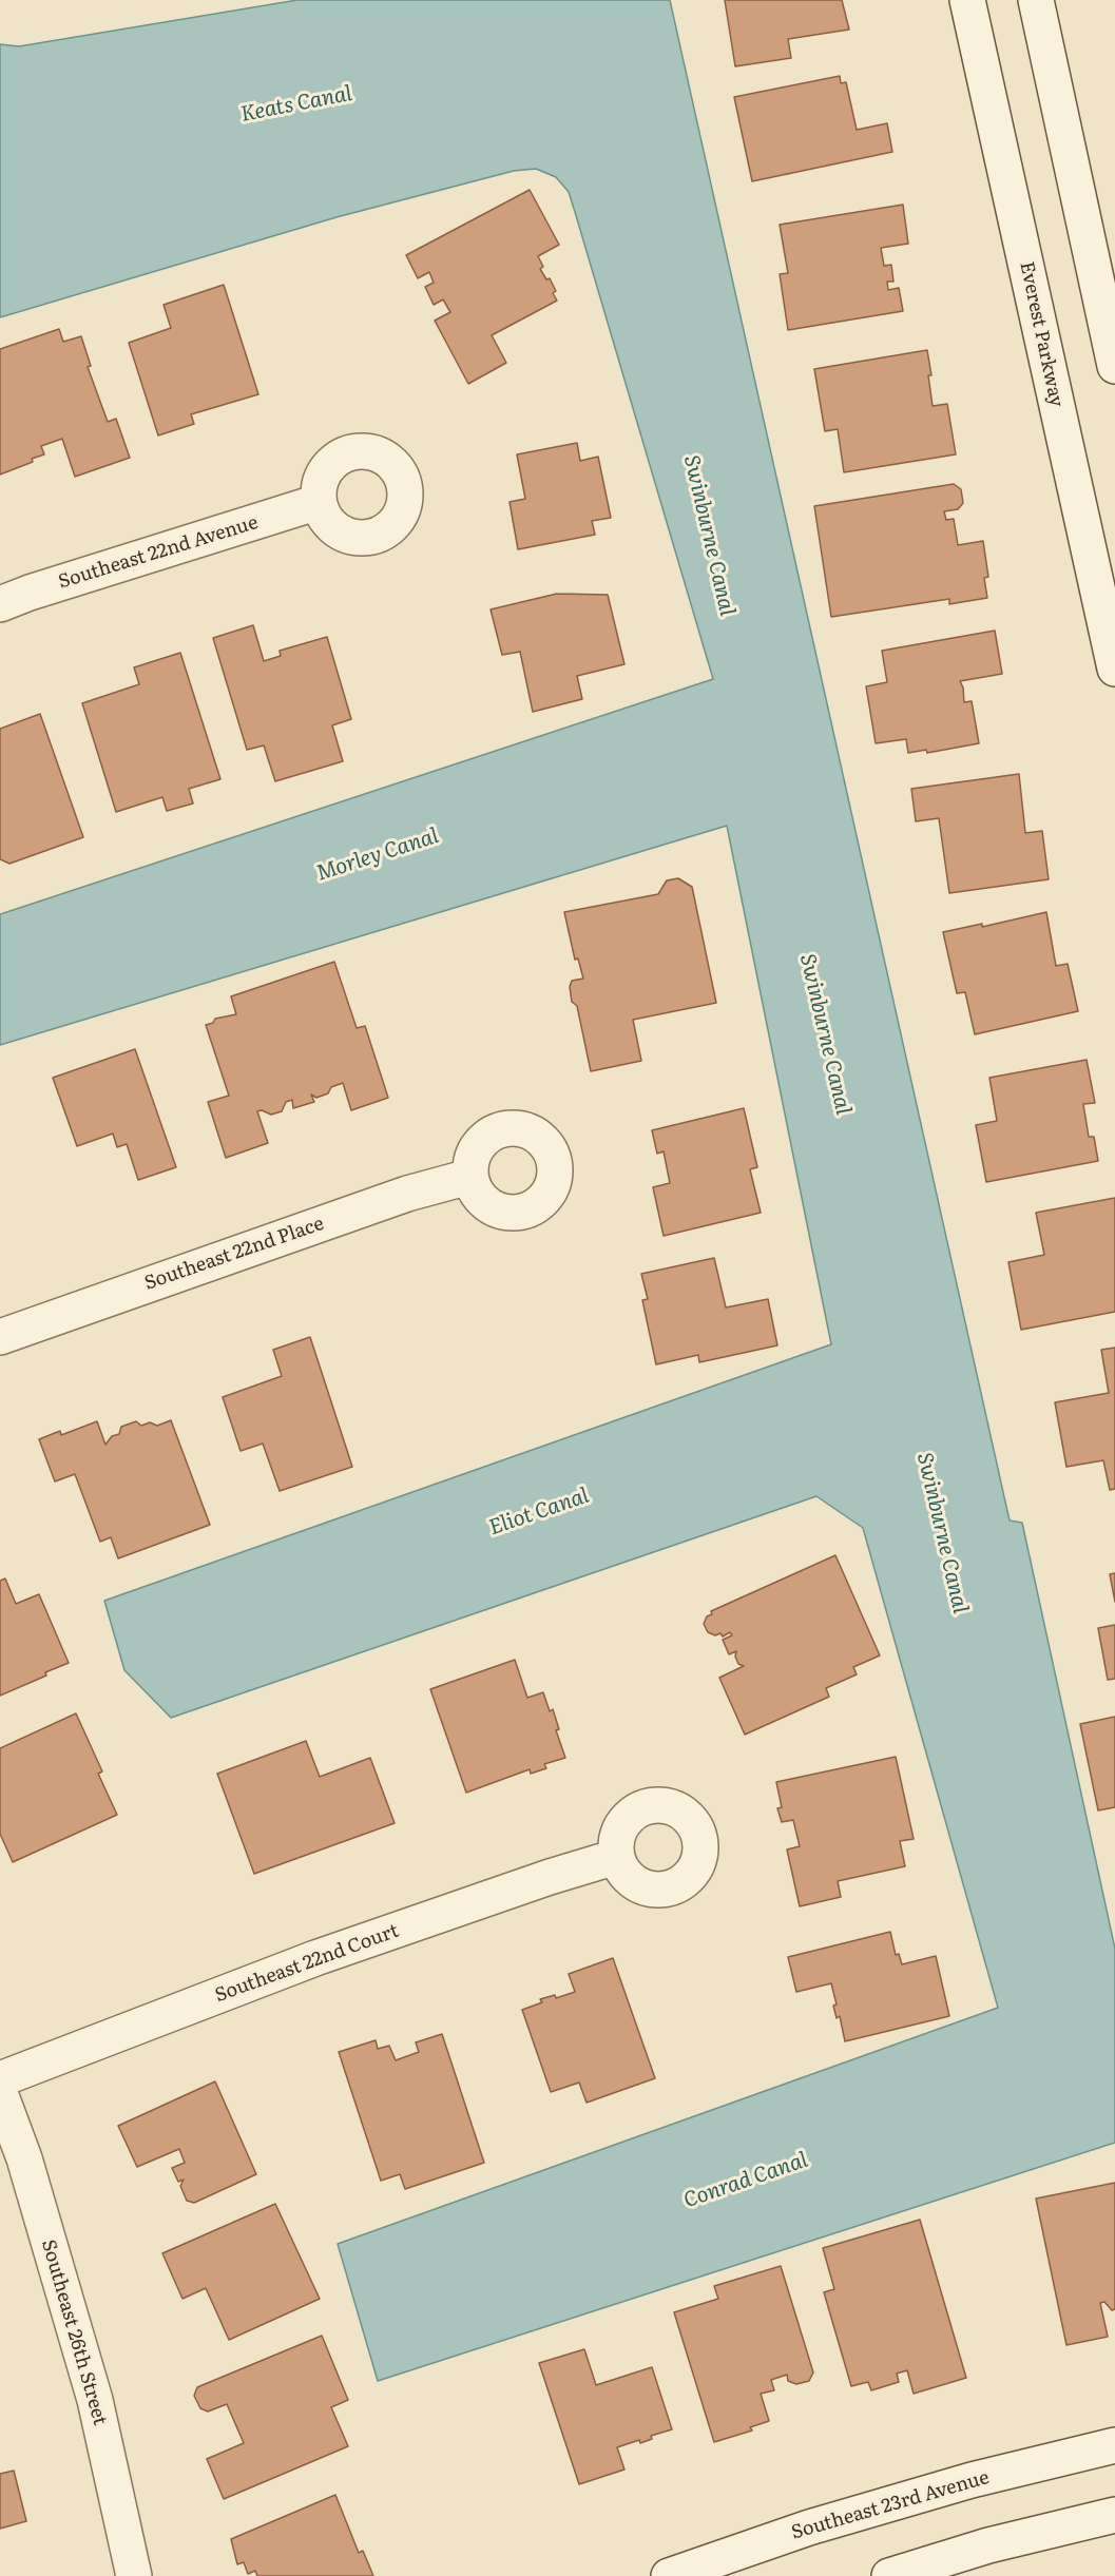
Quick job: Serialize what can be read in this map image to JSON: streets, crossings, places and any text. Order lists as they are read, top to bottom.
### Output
{
  "streets": {
    "street": [
      "Everest Parkway",
      "Southeast 22nd Avenue",
      "Southeast 22nd Place",
      "Southeast 22nd Court",
      "Southeast 26th Street",
      "Southeast 23rd Avenue"
    ]
  },
  "water": [
    "Keats Canal",
    "Swinburne Canal",
    "Morley Canal",
    "Eliot Canal",
    "Conrad Canal"
  ]
}
